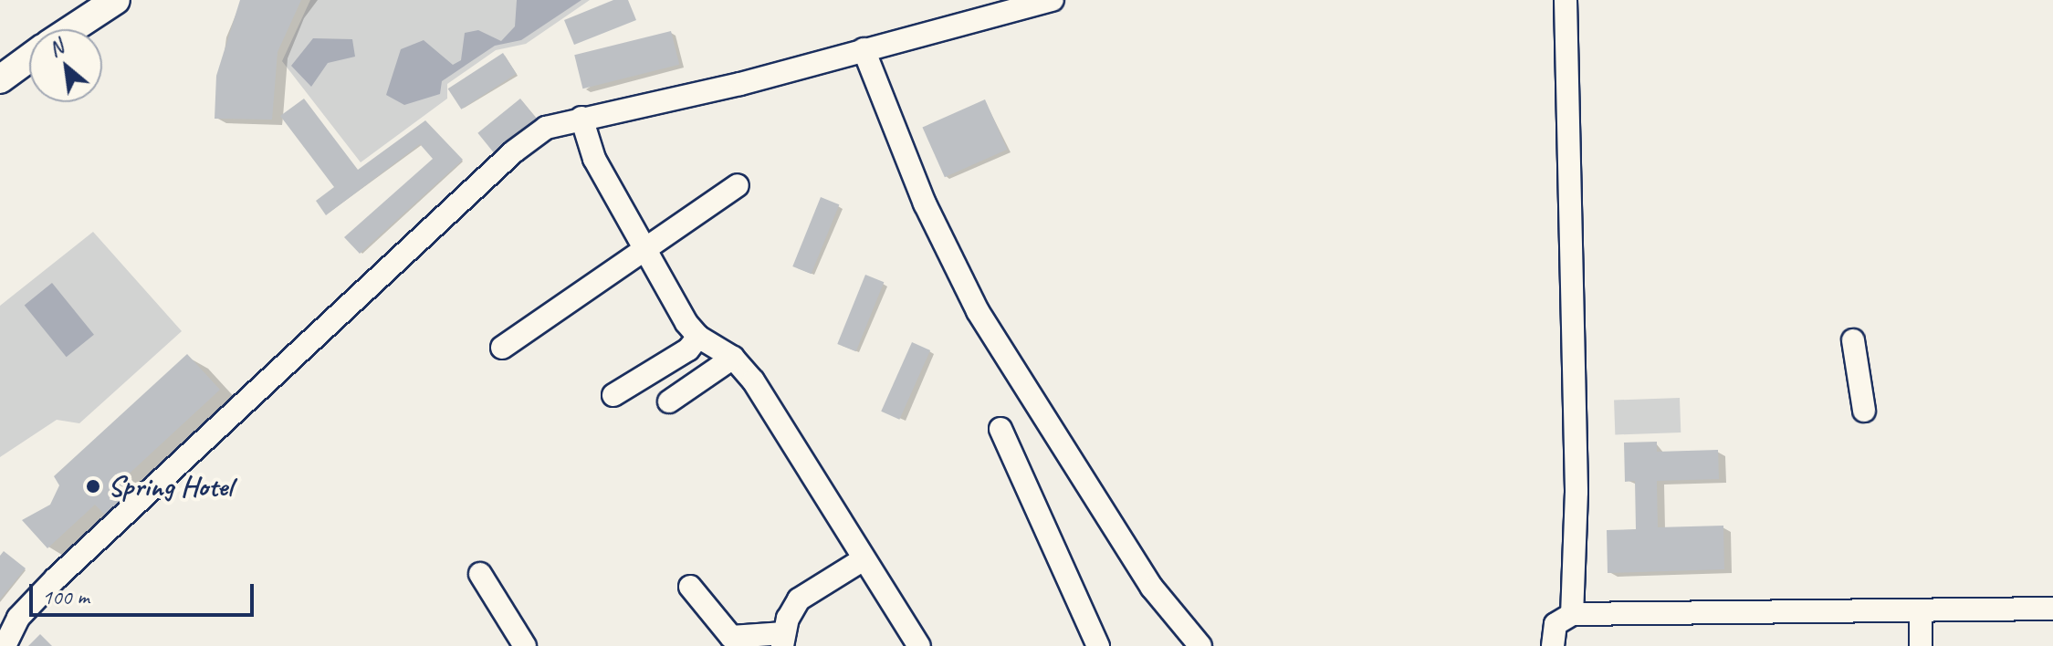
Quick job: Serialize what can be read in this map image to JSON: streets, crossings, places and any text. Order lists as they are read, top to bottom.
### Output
{
  "places": ["Spring Hotel"],
  "scale_bar": "100 m",
  "north": "top left"
}
